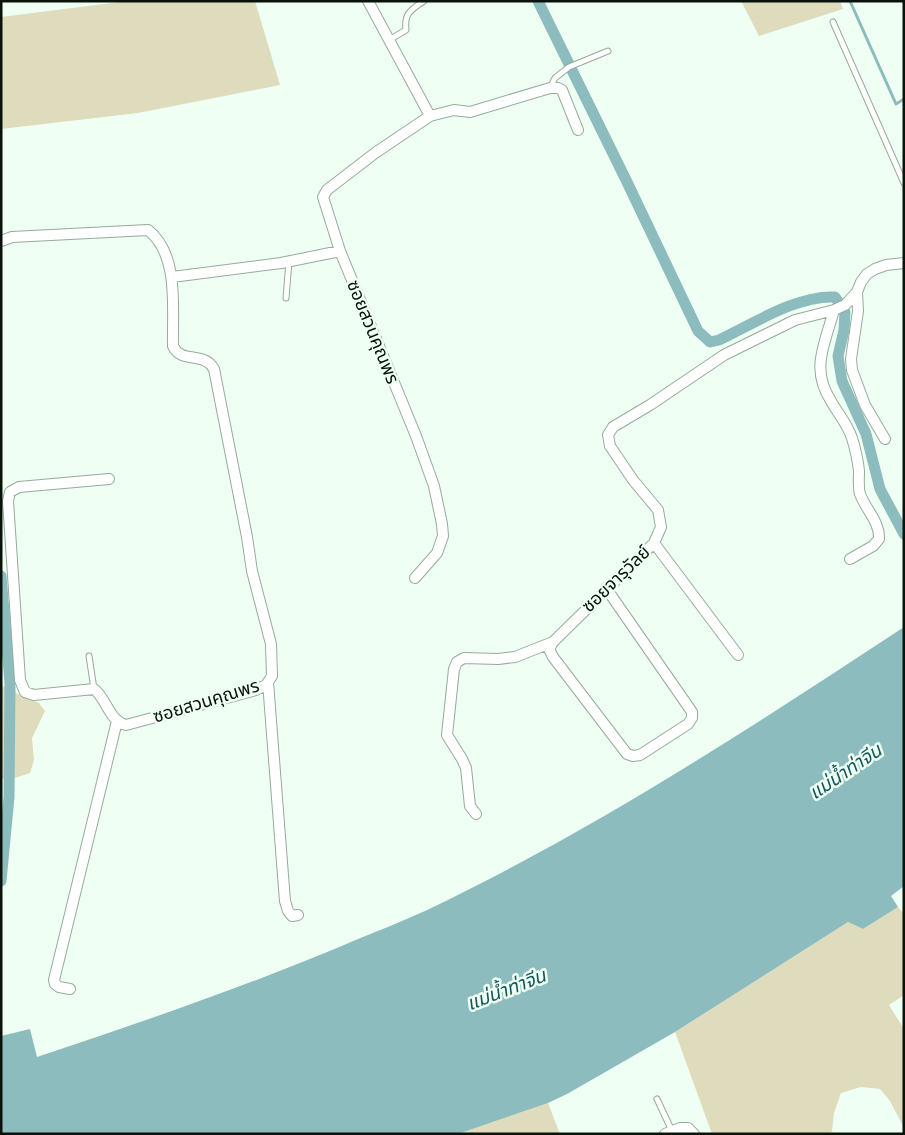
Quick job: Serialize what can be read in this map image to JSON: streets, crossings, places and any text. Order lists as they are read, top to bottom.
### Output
{
  "streets": {
    "street": ["ซอยสวนคุณพร", "ซอยจารุวัลย์"]
  },
  "water": ["แม่น้ำท่าจีน"]
}
